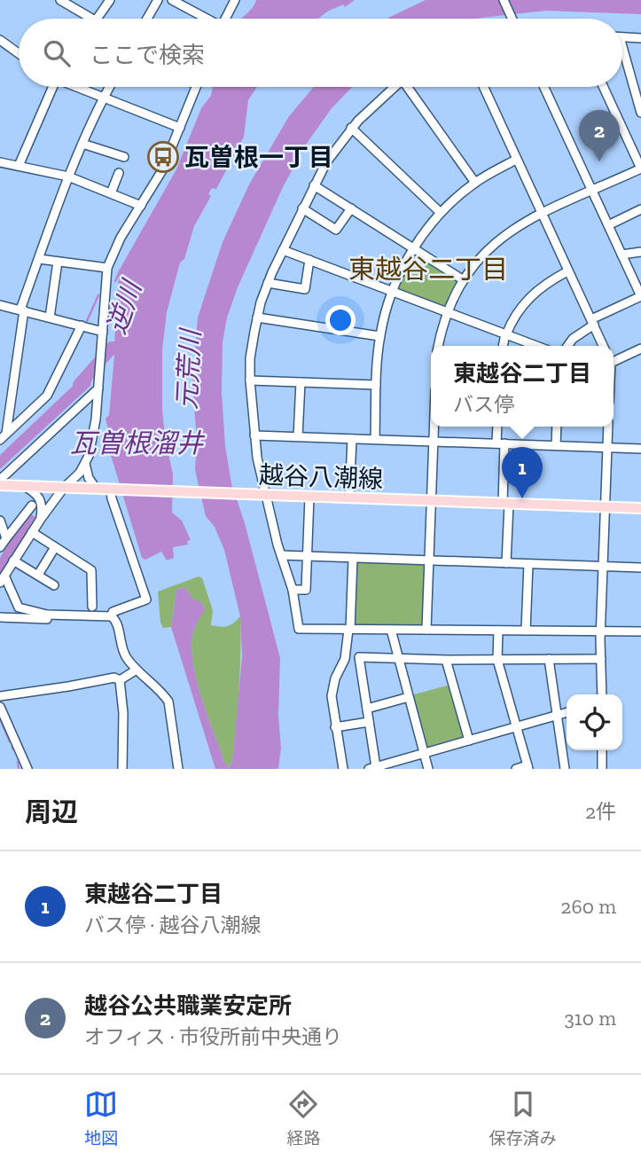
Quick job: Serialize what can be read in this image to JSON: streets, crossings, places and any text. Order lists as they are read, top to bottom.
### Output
{
  "streets": {
    "main road": ["越谷八潮線"]
  },
  "districts": ["東越谷二丁目"],
  "water": ["逆川", "元荒川", "瓦曽根溜井"],
  "places": {
    "bus stop": ["瓦曽根一丁目"]
  },
  "page": {
    "search": "ここで検索",
    "pins": ["2", "1"],
    "popup": ["東越谷二丁目", "バス停"],
    "heading": ["周辺", "2件"],
    "list": [
      {
        "mark": "1",
        "name": "東越谷二丁目",
        "note": "バス停 · 越谷八潮線",
        "value": "260 m"
      },
      {
        "mark": "2",
        "name": "越谷公共職業安定所",
        "note": "オフィス · 市役所前中央通り",
        "value": "310 m"
      }
    ],
    "nav": ["地図", "経路", "保存済み"]
  }
}
